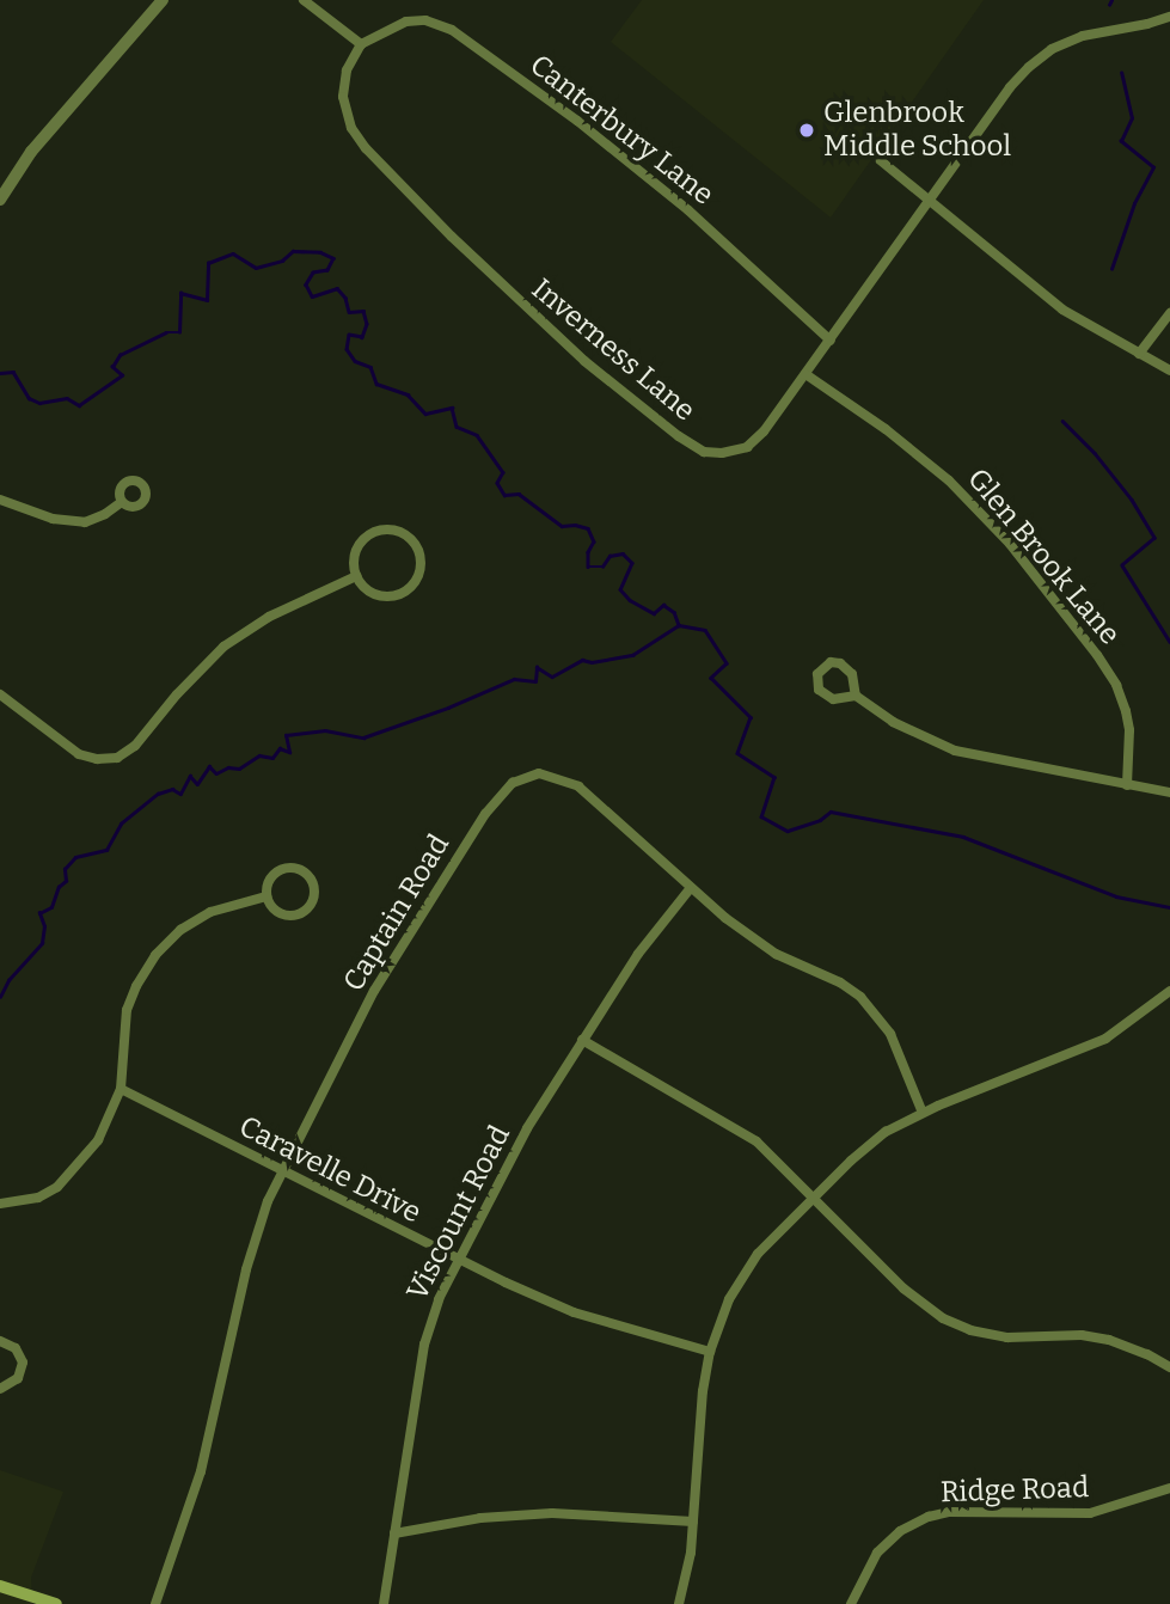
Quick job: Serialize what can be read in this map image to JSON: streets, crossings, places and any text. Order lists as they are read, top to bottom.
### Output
{
  "streets": {
    "street": [
      "Canterbury Lane",
      "Inverness Lane",
      "Glen Brook Lane",
      "Captain Road",
      "Caravelle Drive",
      "Viscount Road",
      "Ridge Road"
    ]
  },
  "crossings": [
    ["Canterbury Lane", "Inverness Lane"],
    ["Inverness Lane", "Glen Brook Lane"],
    ["Captain Road", "Caravelle Drive"],
    ["Captain Road", "Viscount Road"],
    ["Caravelle Drive", "Viscount Road"]
  ],
  "places": ["Glenbrook Middle School"]
}
